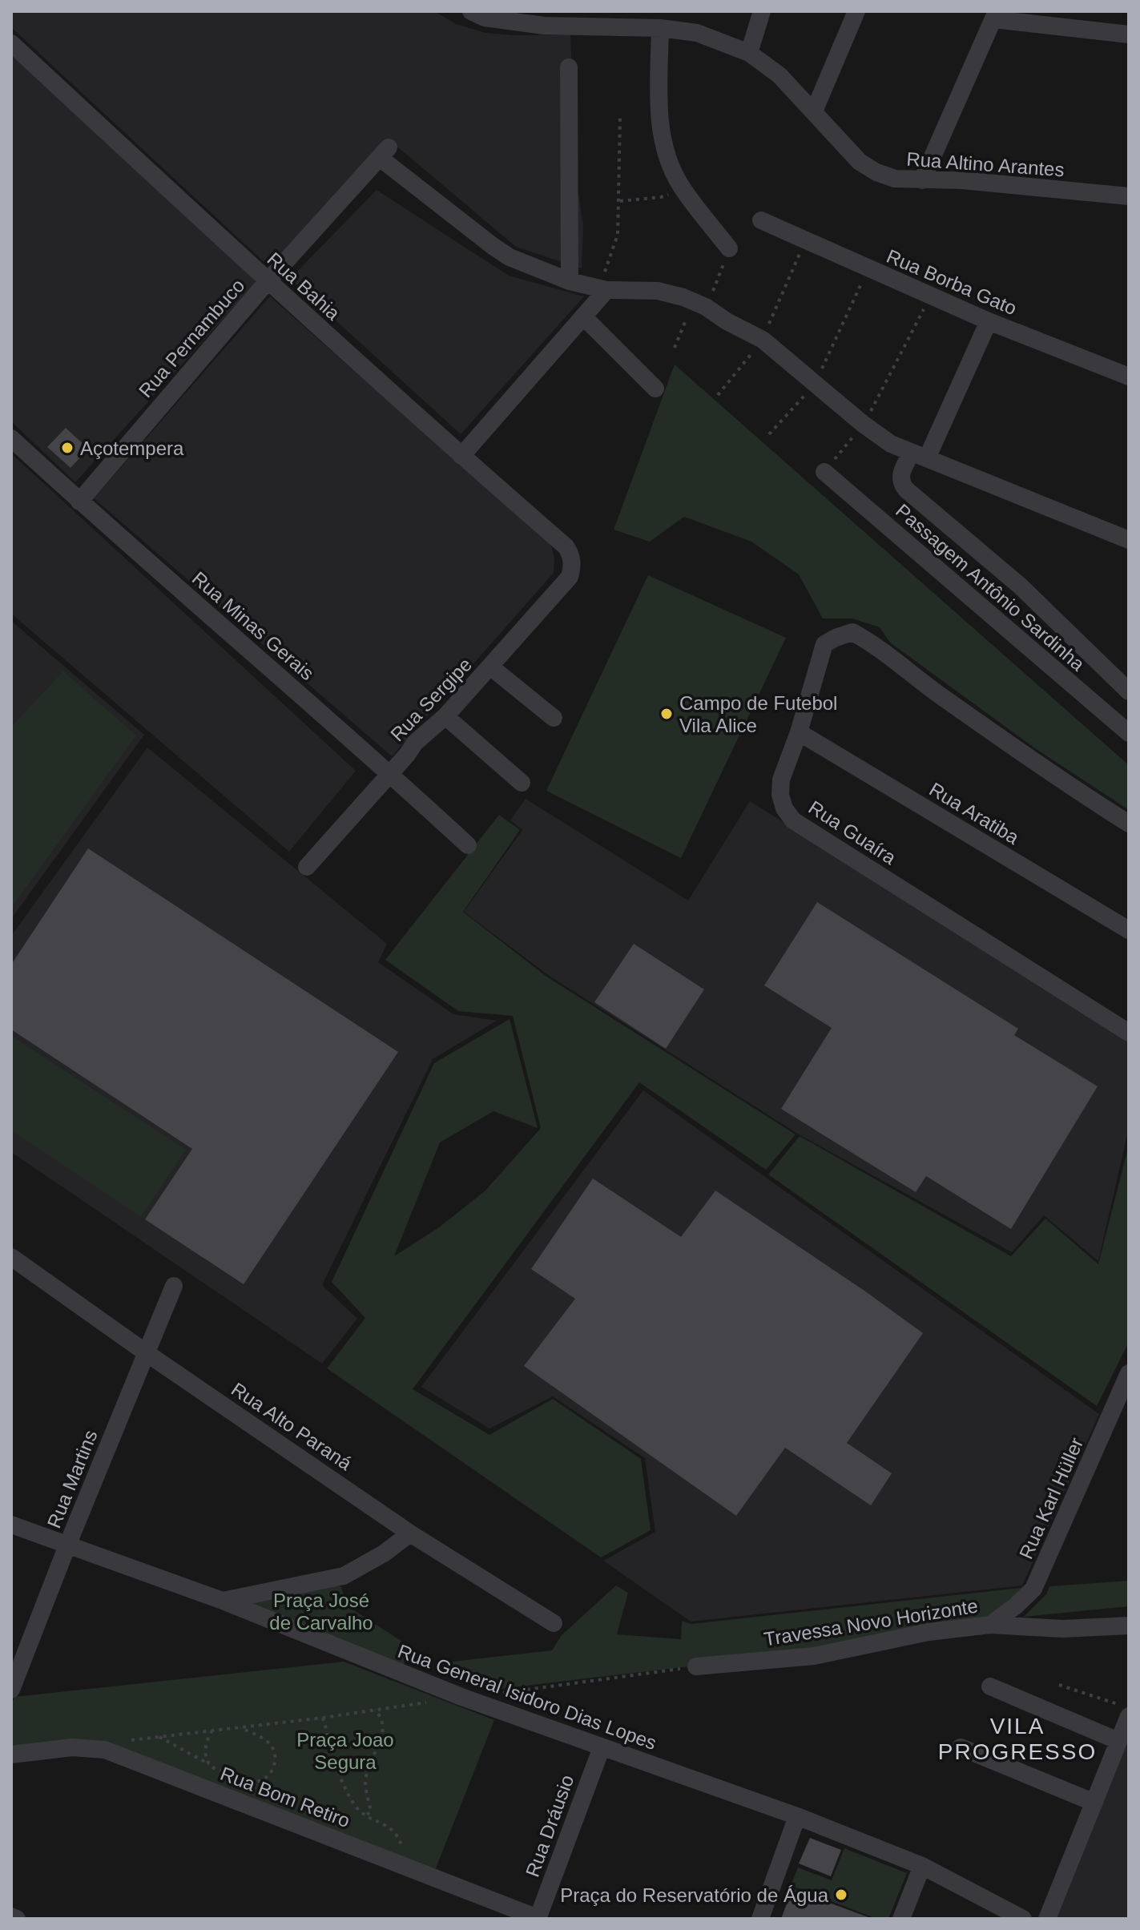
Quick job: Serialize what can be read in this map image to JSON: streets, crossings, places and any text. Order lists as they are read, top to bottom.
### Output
{
  "streets": {
    "street": [
      "Rua Altino Arantes",
      "Rua Borba Gato",
      "Rua Bahia",
      "Rua Pernambuco",
      "Passagem Antônio Sardinha",
      "Rua Minas Gerais",
      "Rua Sergipe",
      "Rua Aratiba",
      "Rua Guaíra",
      "Rua Alto Paraná",
      "Rua Martins",
      "Rua Karl Hüller",
      "Travessa Novo Horizonte",
      "Rua General Isidoro Dias Lopes",
      "Rua Bom Retiro",
      "Rua Dráusio"
    ]
  },
  "crossings": [
    ["Rua Bahia", "Rua Pernambuco"],
    ["Rua Bahia", "Rua Sergipe"],
    ["Rua Pernambuco", "Rua Minas Gerais"],
    ["Rua Minas Gerais", "Rua Sergipe"],
    ["Rua Aratiba", "Rua Guaíra"],
    ["Rua Alto Paraná", "Rua Martins"],
    ["Rua Martins", "Rua General Isidoro Dias Lopes"],
    ["Rua Karl Hüller", "Travessa Novo Horizonte"],
    ["Rua General Isidoro Dias Lopes", "Rua Dráusio"],
    ["Rua Bom Retiro", "Rua Dráusio"]
  ],
  "districts": ["VILA PROGRESSO"],
  "parks": ["Praça José de Carvalho", "Praça Joao Segura"],
  "places": ["Açotempera", "Campo de Futebol Vila Alice", "Praça do Reservatório de Água"]
}
